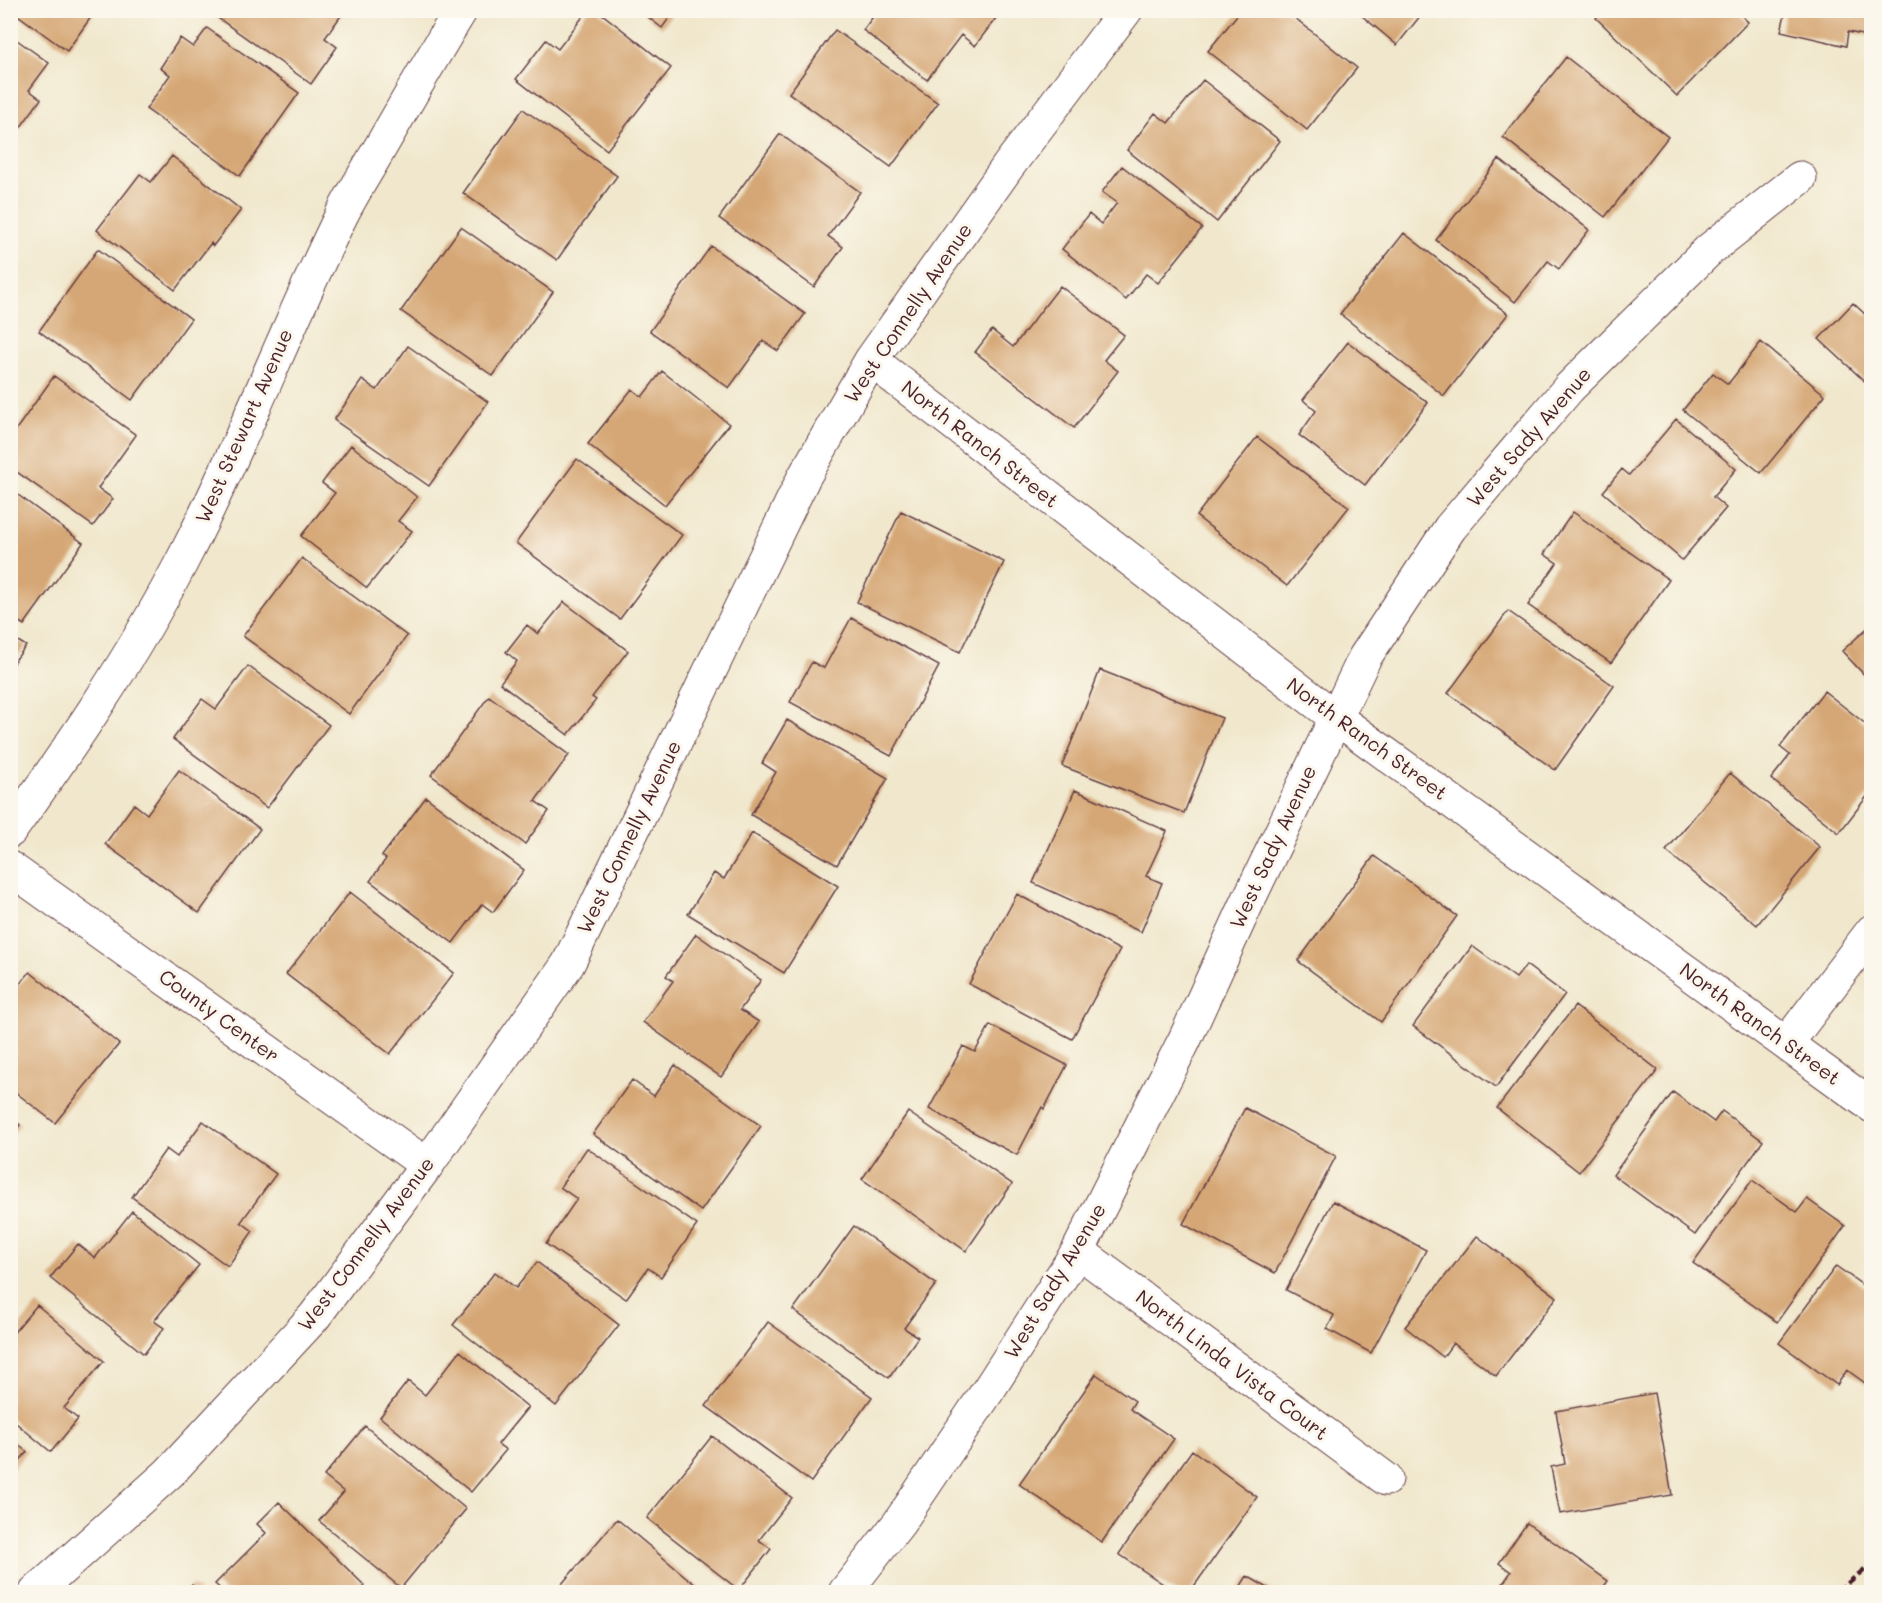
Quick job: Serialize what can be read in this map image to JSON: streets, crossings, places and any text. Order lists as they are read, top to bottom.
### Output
{
  "streets": {
    "street": [
      "West Connelly Avenue",
      "West Stewart Avenue",
      "West Sady Avenue",
      "North Ranch Street",
      "County Center",
      "North Linda Vista Court"
    ]
  },
  "crossings": [
    ["West Connelly Avenue", "North Ranch Street"],
    ["West Connelly Avenue", "County Center"],
    ["West Sady Avenue", "North Ranch Street"],
    ["West Sady Avenue", "North Linda Vista Court"]
  ]
}
